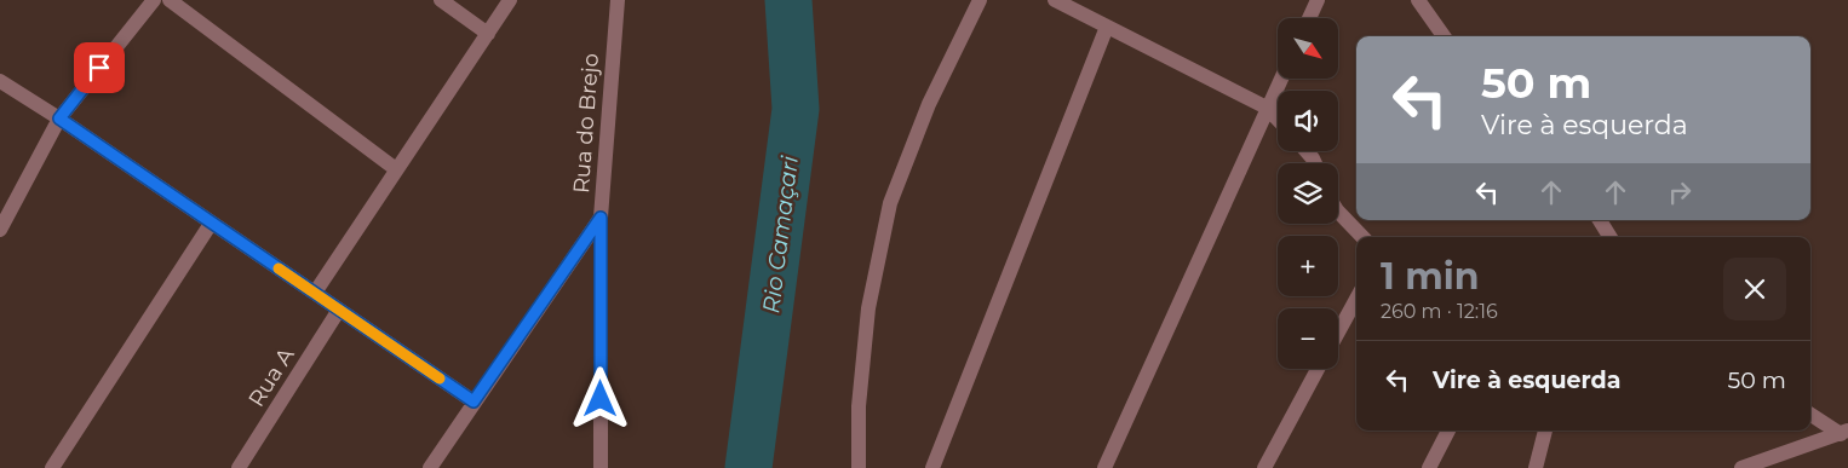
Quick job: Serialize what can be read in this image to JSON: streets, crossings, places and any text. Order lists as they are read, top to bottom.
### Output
{
  "streets": {
    "street": ["Rua do Brejo", "Rua A"]
  },
  "water": ["Rio Camaçari"],
  "north": "bottom right",
  "page": {
    "map_buttons": ["+", "−"],
    "turn": ["50 m", "Vire à esquerda"],
    "heading": ["1 min", "260 m · 12:16"],
    "list": [
      {
        "name": "Vire à esquerda",
        "value": "50 m"
      }
    ]
  }
}
